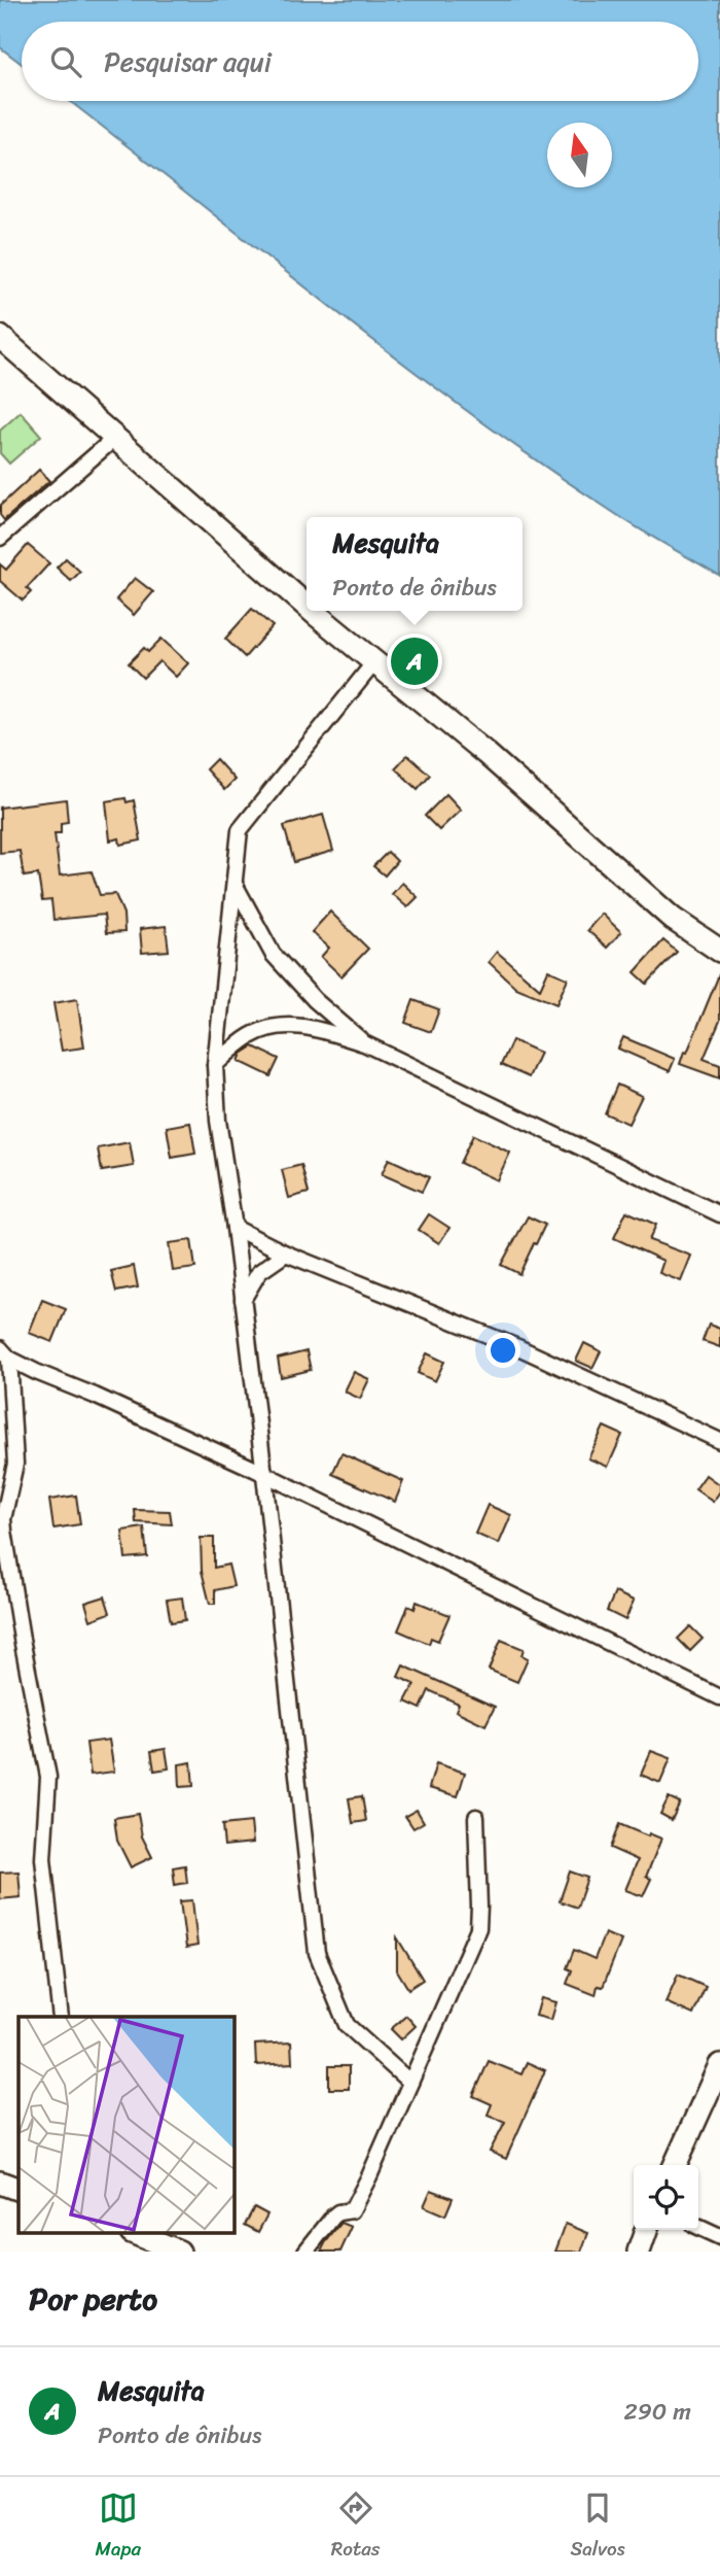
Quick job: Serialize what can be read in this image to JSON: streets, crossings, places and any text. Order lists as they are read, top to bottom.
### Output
{
  "north": "top",
  "page": {
    "search": "Pesquisar aqui",
    "popup": ["Mesquita", "Ponto de ônibus"],
    "pins": "A",
    "heading": "Por perto",
    "list": [
      {
        "mark": "A",
        "name": "Mesquita",
        "note": "Ponto de ônibus",
        "value": "290 m"
      }
    ],
    "nav": ["Mapa", "Rotas", "Salvos"]
  }
}
